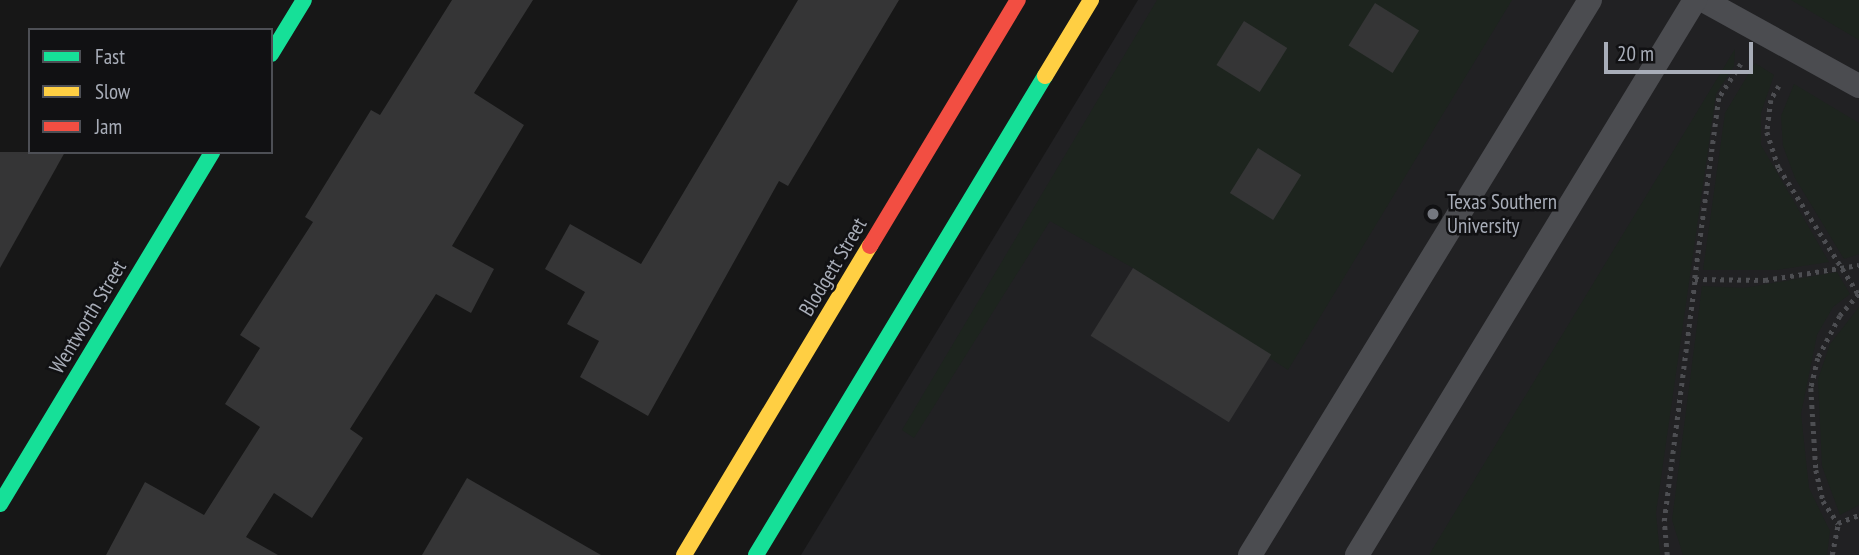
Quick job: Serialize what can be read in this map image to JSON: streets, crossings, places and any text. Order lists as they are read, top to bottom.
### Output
{
  "streets": {
    "main road": ["Blodgett Street", "Wentworth Street"]
  },
  "places": ["Texas Southern University"],
  "legend": ["Fast", "Slow", "Jam"],
  "scale_bar": "20 m"
}
